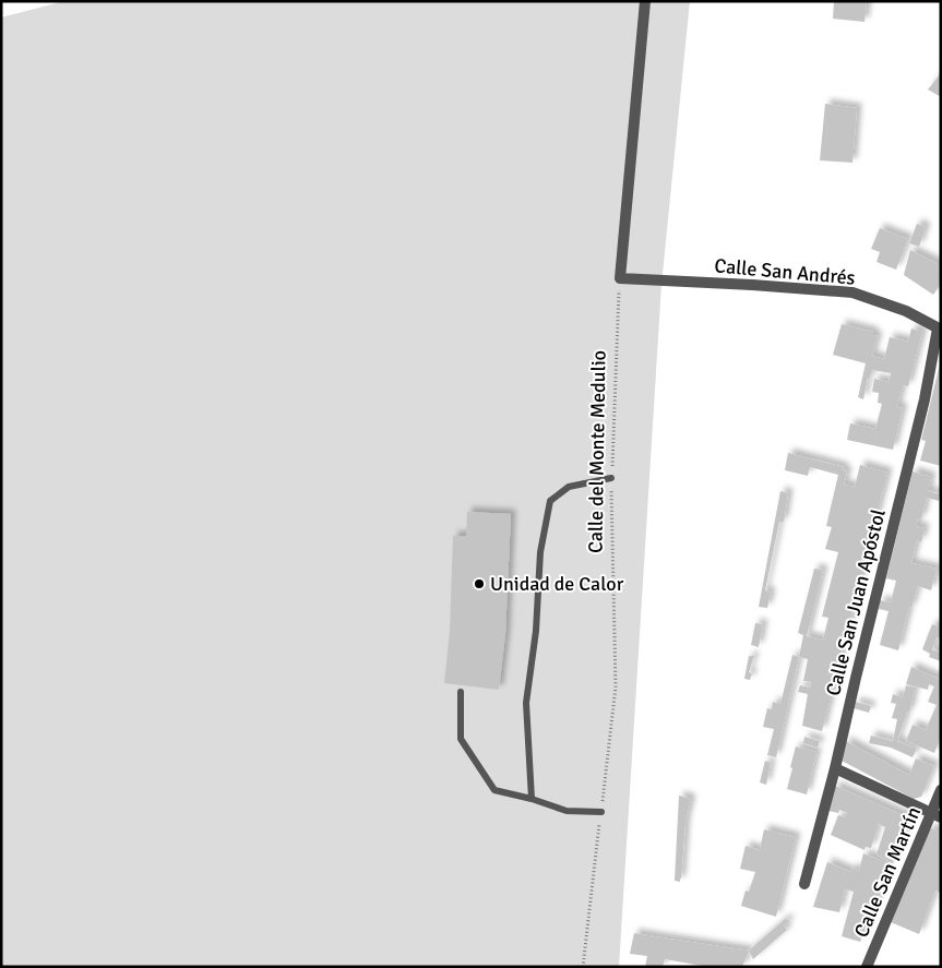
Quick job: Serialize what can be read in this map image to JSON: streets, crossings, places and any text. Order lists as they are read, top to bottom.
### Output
{
  "streets": {
    "street": ["Calle San Andrés", "Calle San Juan Apóstol", "Calle San Martín"],
    "path": ["Calle del Monte Medulio"]
  },
  "crossings": [
    ["Calle San Andrés", "Calle del Monte Medulio"],
    ["Calle San Andrés", "Calle San Juan Apóstol"]
  ],
  "places": ["Unidad de Calor"]
}
